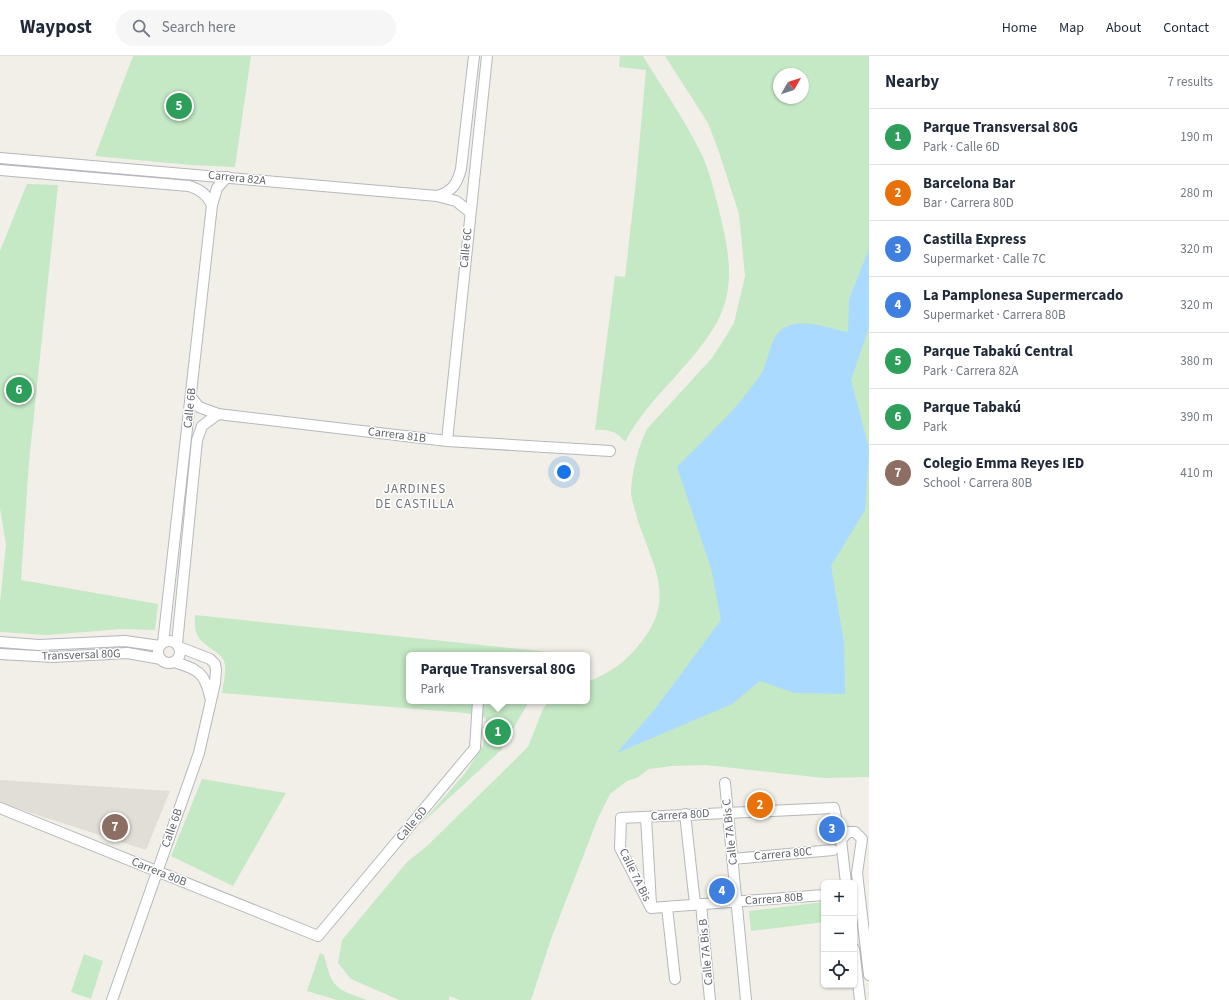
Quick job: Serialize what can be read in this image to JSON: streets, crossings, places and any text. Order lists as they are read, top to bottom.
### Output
{
  "streets": {
    "street": [
      "Carrera 82A",
      "Calle 6C",
      "Calle 6B",
      "Carrera 81B",
      "Transversal 80G",
      "Carrera 80D",
      "Calle 6D",
      "Calle 7A Bis C",
      "Carrera 80C",
      "Carrera 80B",
      "Calle 7A Bis",
      "Calle 7A Bis B"
    ]
  },
  "crossings": [
    ["Carrera 82A", "Calle 6C"],
    ["Carrera 82A", "Calle 6B"],
    ["Calle 6C", "Carrera 81B"],
    ["Calle 6B", "Carrera 81B"],
    ["Calle 6B", "Transversal 80G"],
    ["Calle 6B", "Carrera 80B"],
    ["Carrera 80D", "Calle 7A Bis C"],
    ["Carrera 80D", "Calle 7A Bis"],
    ["Carrera 80D", "Calle 7A Bis B"],
    ["Calle 6D", "Carrera 80B"],
    ["Calle 7A Bis C", "Carrera 80C"],
    ["Calle 7A Bis C", "Carrera 80B"],
    ["Carrera 80B", "Calle 7A Bis"],
    ["Carrera 80B", "Calle 7A Bis B"]
  ],
  "districts": ["JARDINES DE CASTILLA"],
  "north": "top right",
  "page": {
    "header": "Waypost",
    "search": "Search here",
    "nav": [
      "Home",
      "Map",
      "About",
      "Contact"
    ],
    "heading": ["Nearby", "7 results"],
    "pins": [
      "5",
      "6",
      "1",
      "2",
      "7",
      "3",
      "4"
    ],
    "list": [
      {
        "mark": "1",
        "name": "Parque Transversal 80G",
        "note": "Park · Calle 6D",
        "value": "190 m"
      },
      {
        "mark": "2",
        "name": "Barcelona Bar",
        "note": "Bar · Carrera 80D",
        "value": "280 m"
      },
      {
        "mark": "3",
        "name": "Castilla Express",
        "note": "Supermarket · Calle 7C",
        "value": "320 m"
      },
      {
        "mark": "4",
        "name": "La Pamplonesa Supermercado",
        "note": "Supermarket · Carrera 80B",
        "value": "320 m"
      },
      {
        "mark": "5",
        "name": "Parque Tabakú Central",
        "note": "Park · Carrera 82A",
        "value": "380 m"
      },
      {
        "mark": "6",
        "name": "Parque Tabakú",
        "note": "Park",
        "value": "390 m"
      },
      {
        "mark": "7",
        "name": "Colegio Emma Reyes IED",
        "note": "School · Carrera 80B",
        "value": "410 m"
      }
    ],
    "popup": ["Parque Transversal 80G", "Park"],
    "map_buttons": ["+", "−"]
  }
}
